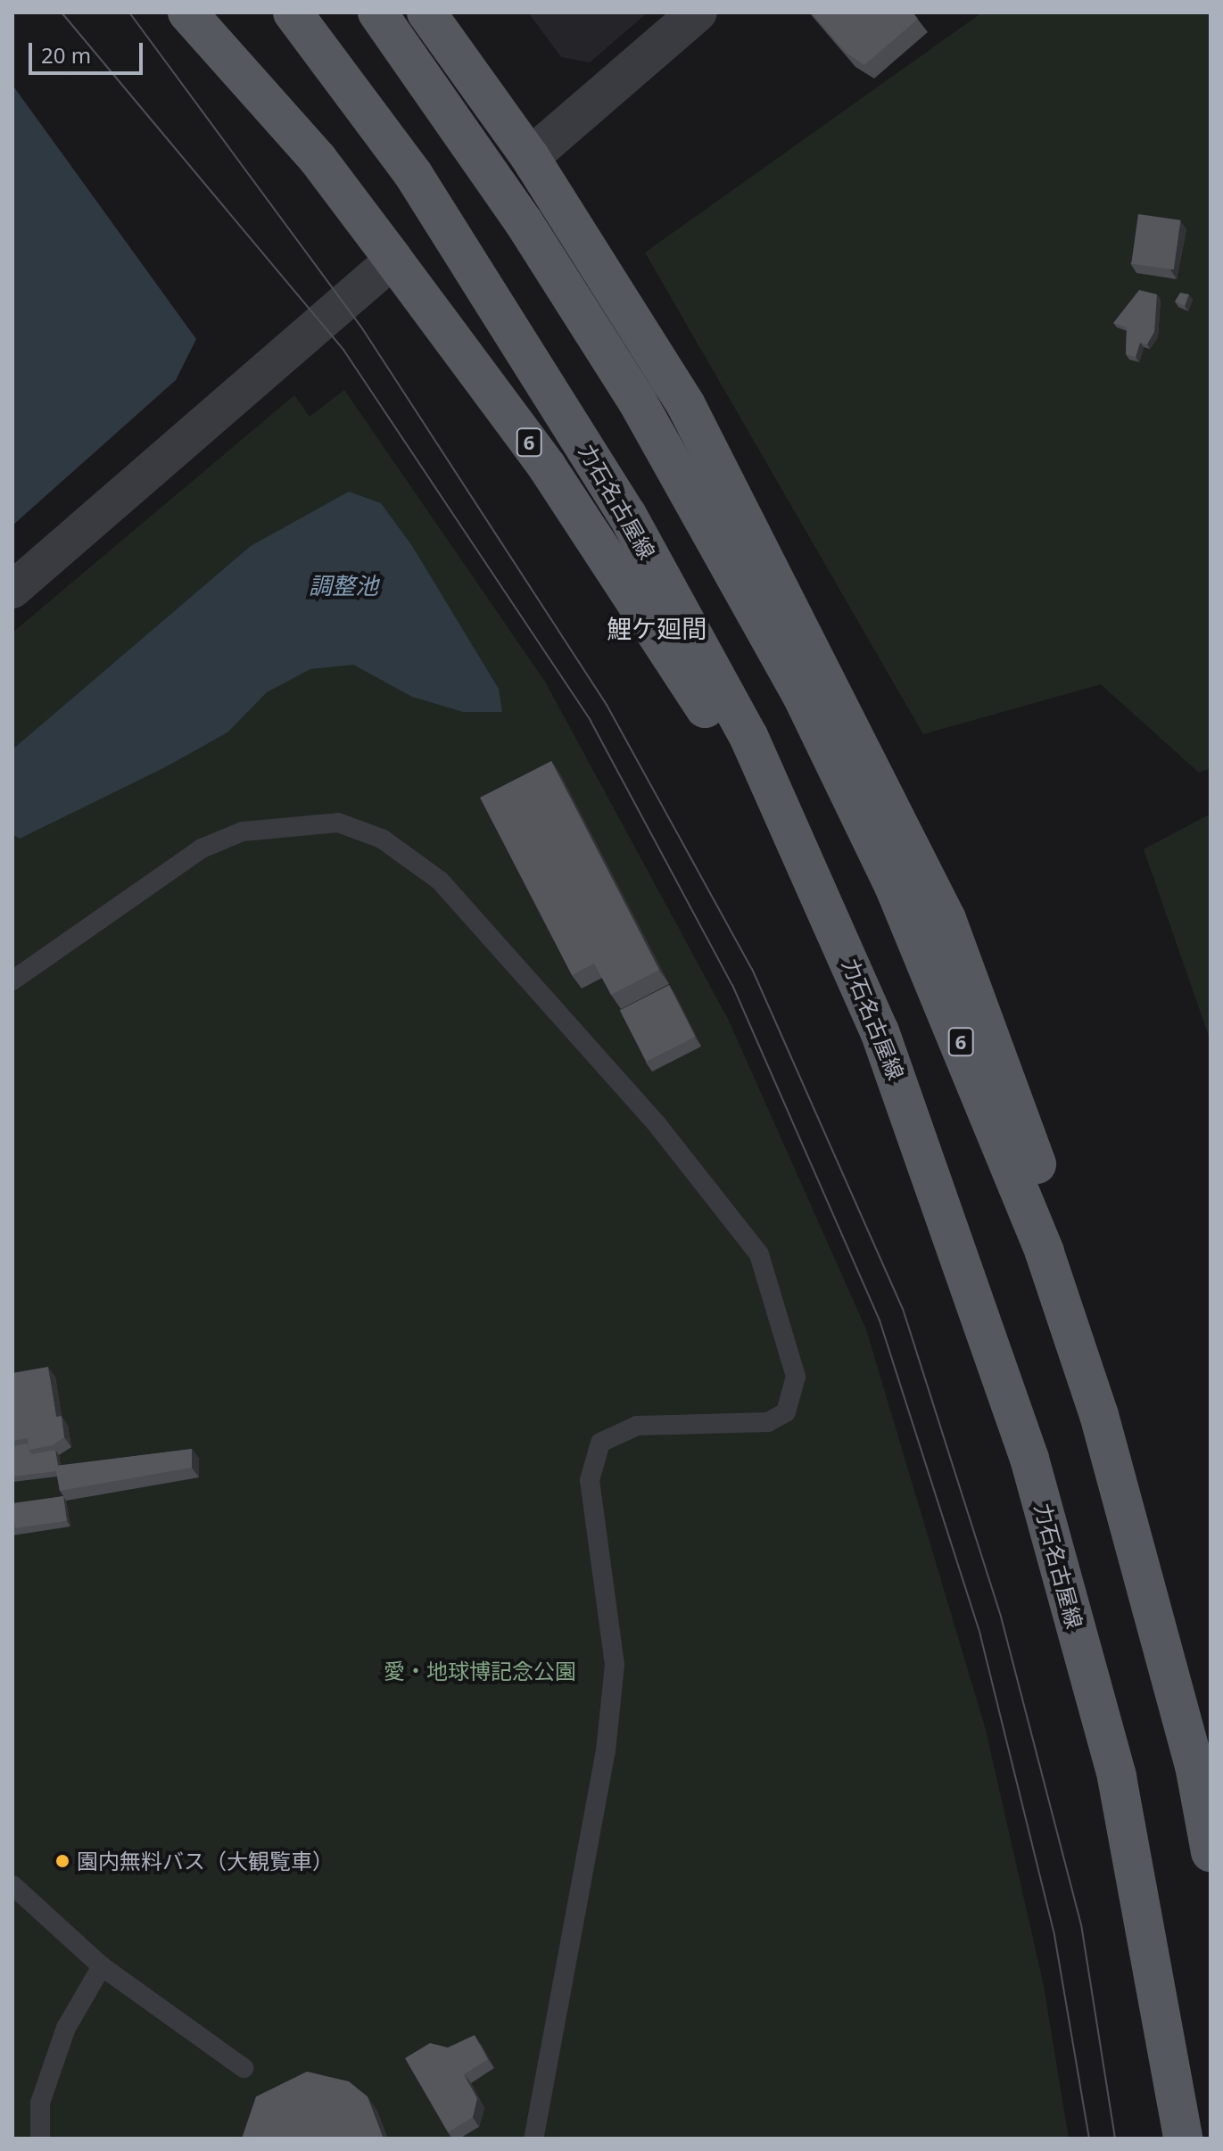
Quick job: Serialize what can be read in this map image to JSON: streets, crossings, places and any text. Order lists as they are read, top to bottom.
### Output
{
  "streets": {
    "main road": ["6", "力石名古屋線"]
  },
  "crossings": [
    ["6", "力石名古屋線"]
  ],
  "districts": ["鯉ケ廻間"],
  "water": ["調整池"],
  "parks": ["愛・地球博記念公園"],
  "places": ["園内無料バス（大観覧車）"],
  "scale_bar": "20 m"
}
